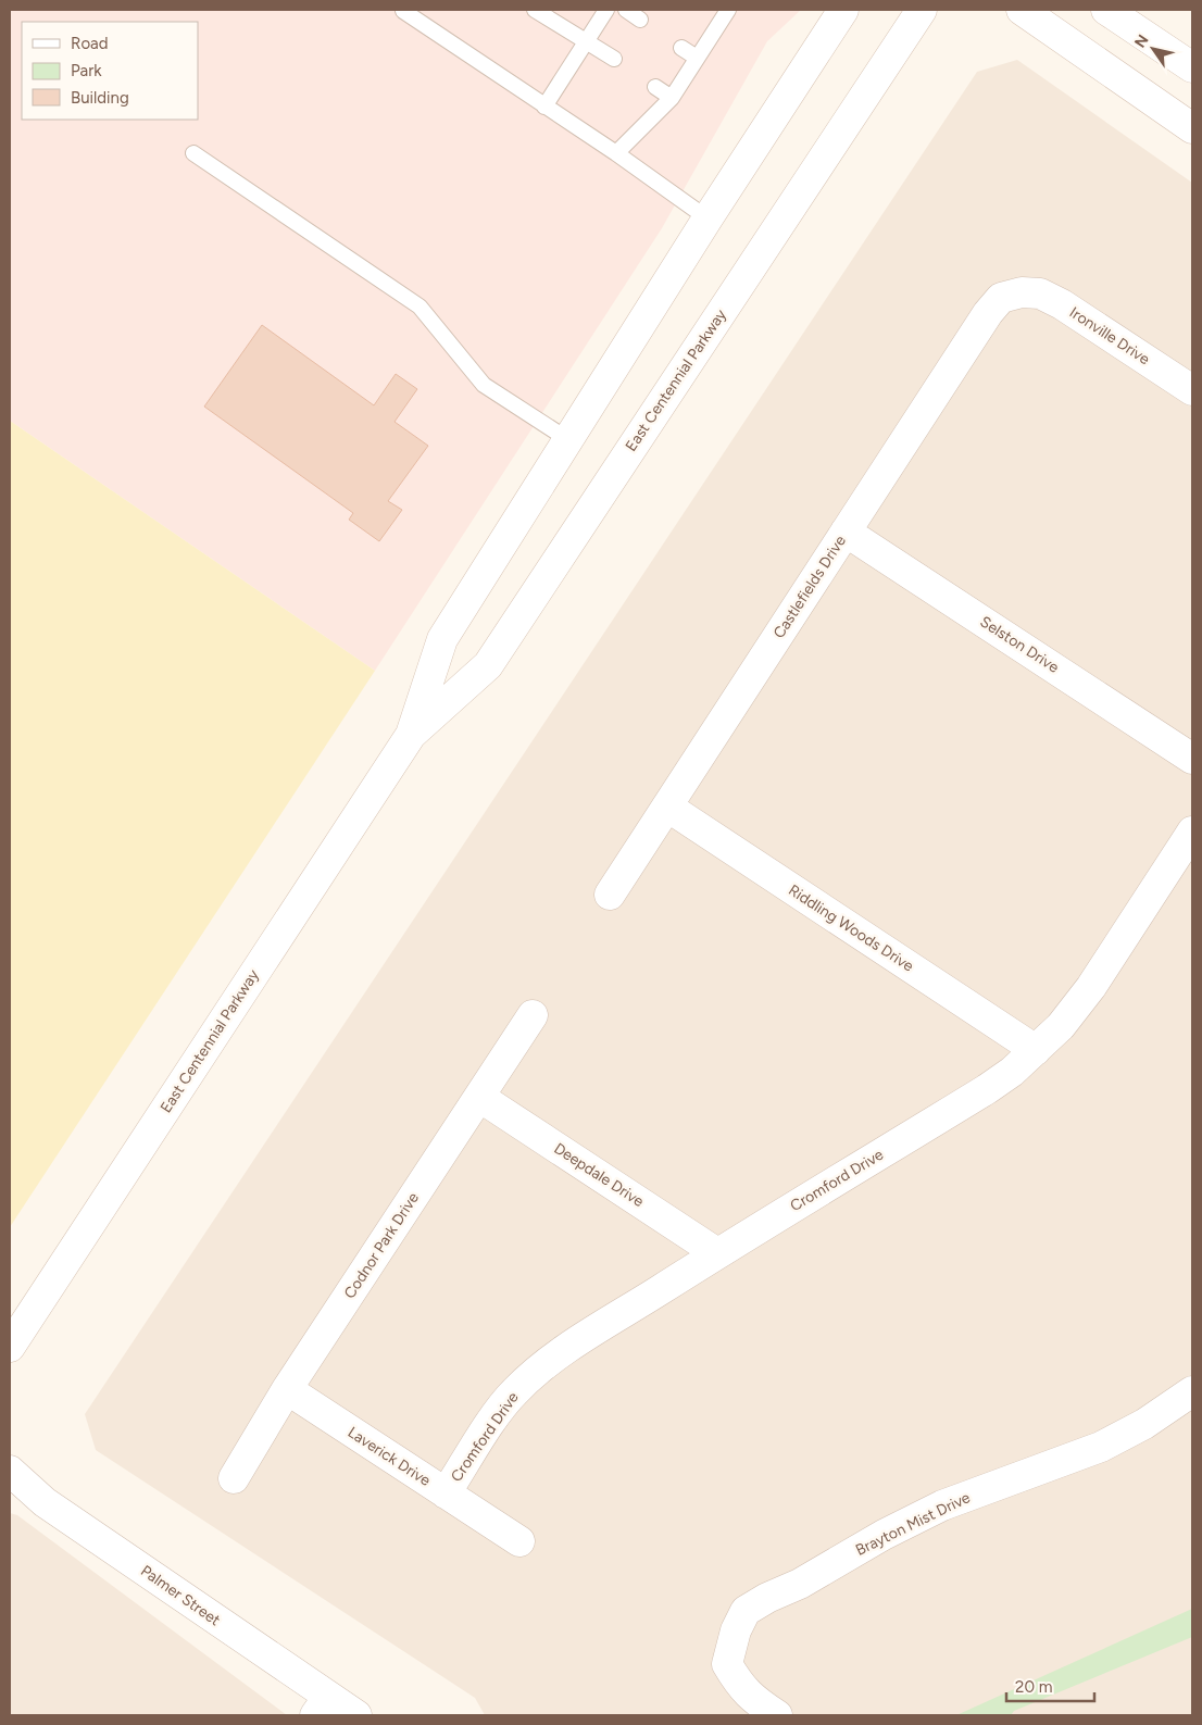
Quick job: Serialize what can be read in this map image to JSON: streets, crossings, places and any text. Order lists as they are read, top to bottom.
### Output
{
  "streets": {
    "street": [
      "Ironville Drive",
      "East Centennial Parkway",
      "Castlefields Drive",
      "Selston Drive",
      "Riddling Woods Drive",
      "Deepdale Drive",
      "Cromford Drive",
      "Codnor Park Drive",
      "Laverick Drive",
      "Brayton Mist Drive",
      "Palmer Street"
    ]
  },
  "crossings": [
    ["Ironville Drive", "Castlefields Drive"],
    ["Castlefields Drive", "Selston Drive"],
    ["Castlefields Drive", "Riddling Woods Drive"],
    ["Riddling Woods Drive", "Cromford Drive"],
    ["Deepdale Drive", "Cromford Drive"],
    ["Deepdale Drive", "Codnor Park Drive"],
    ["Cromford Drive", "Laverick Drive"],
    ["Codnor Park Drive", "Laverick Drive"]
  ],
  "legend": ["Road", "Park", "Building"],
  "scale_bar": "20 m",
  "north": "top left"
}
